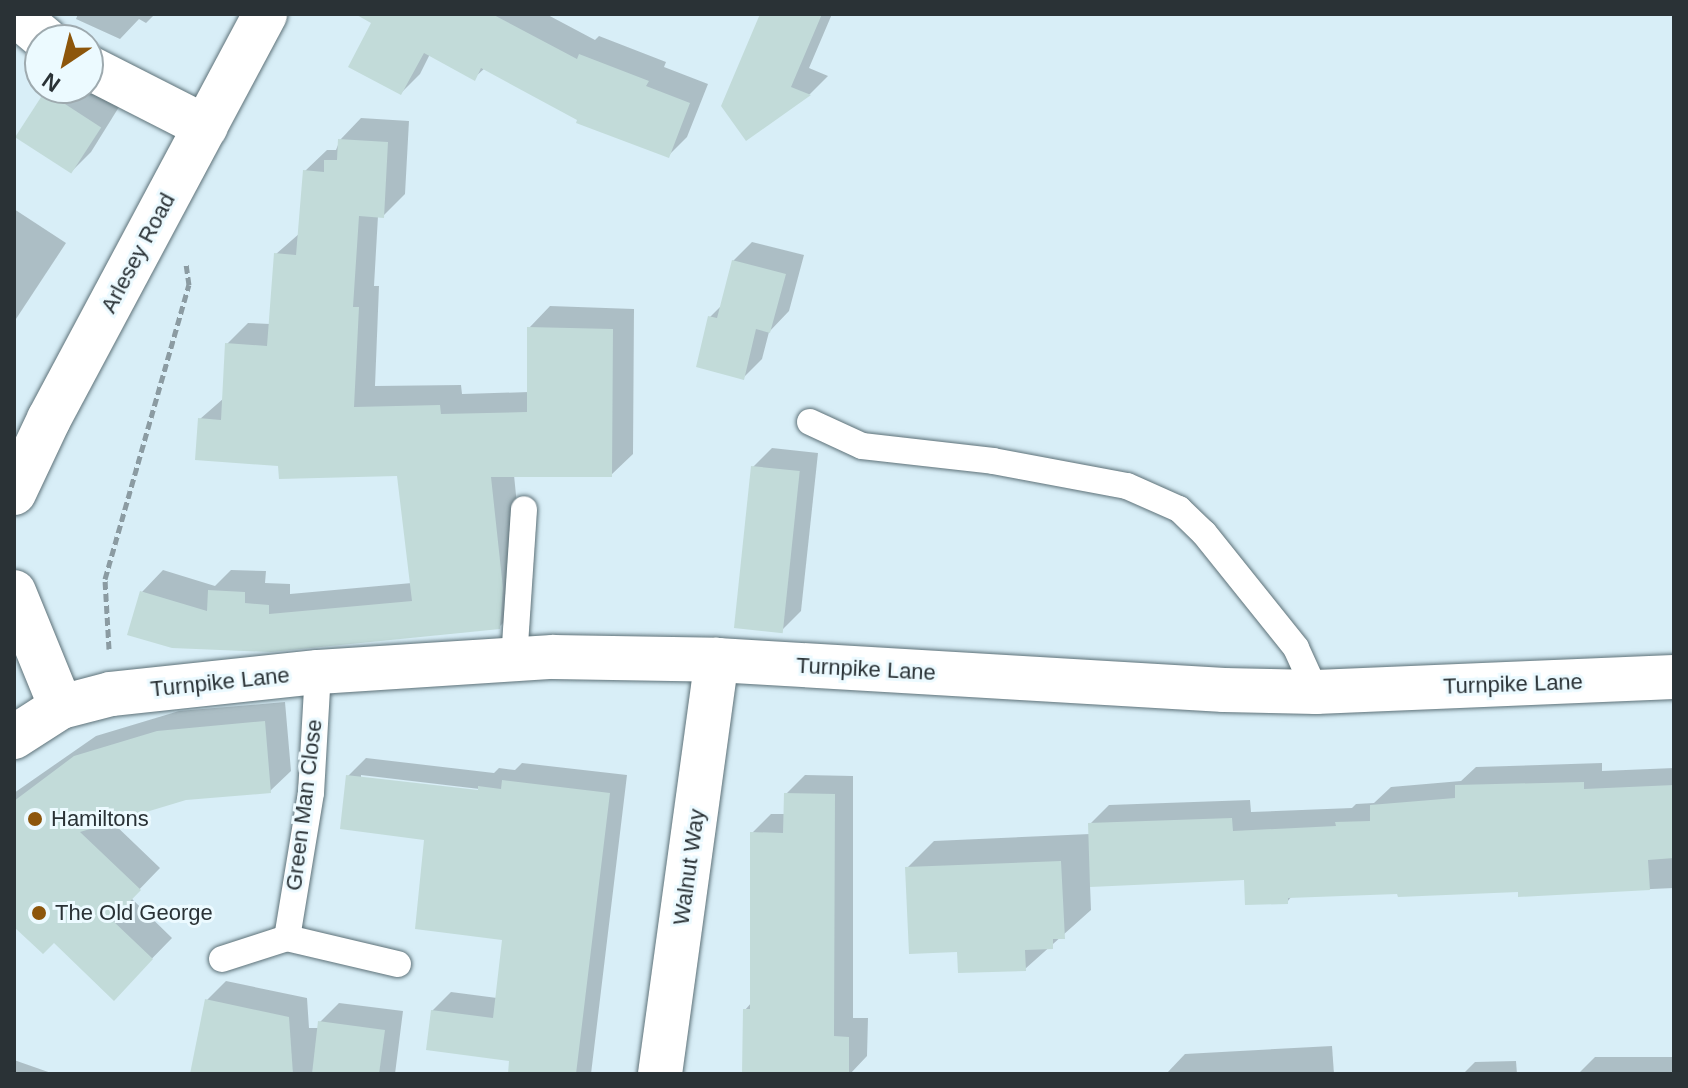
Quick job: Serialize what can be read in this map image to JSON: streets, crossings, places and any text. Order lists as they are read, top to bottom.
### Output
{
  "streets": {
    "street": ["Arlesey Road", "Turnpike Lane", "Walnut Way"],
    "lane": ["Green Man Close"]
  },
  "crossings": [
    ["Turnpike Lane", "Green Man Close"],
    ["Turnpike Lane", "Walnut Way"]
  ],
  "places": ["Hamiltons", "The Old George"],
  "north": "bottom left"
}
